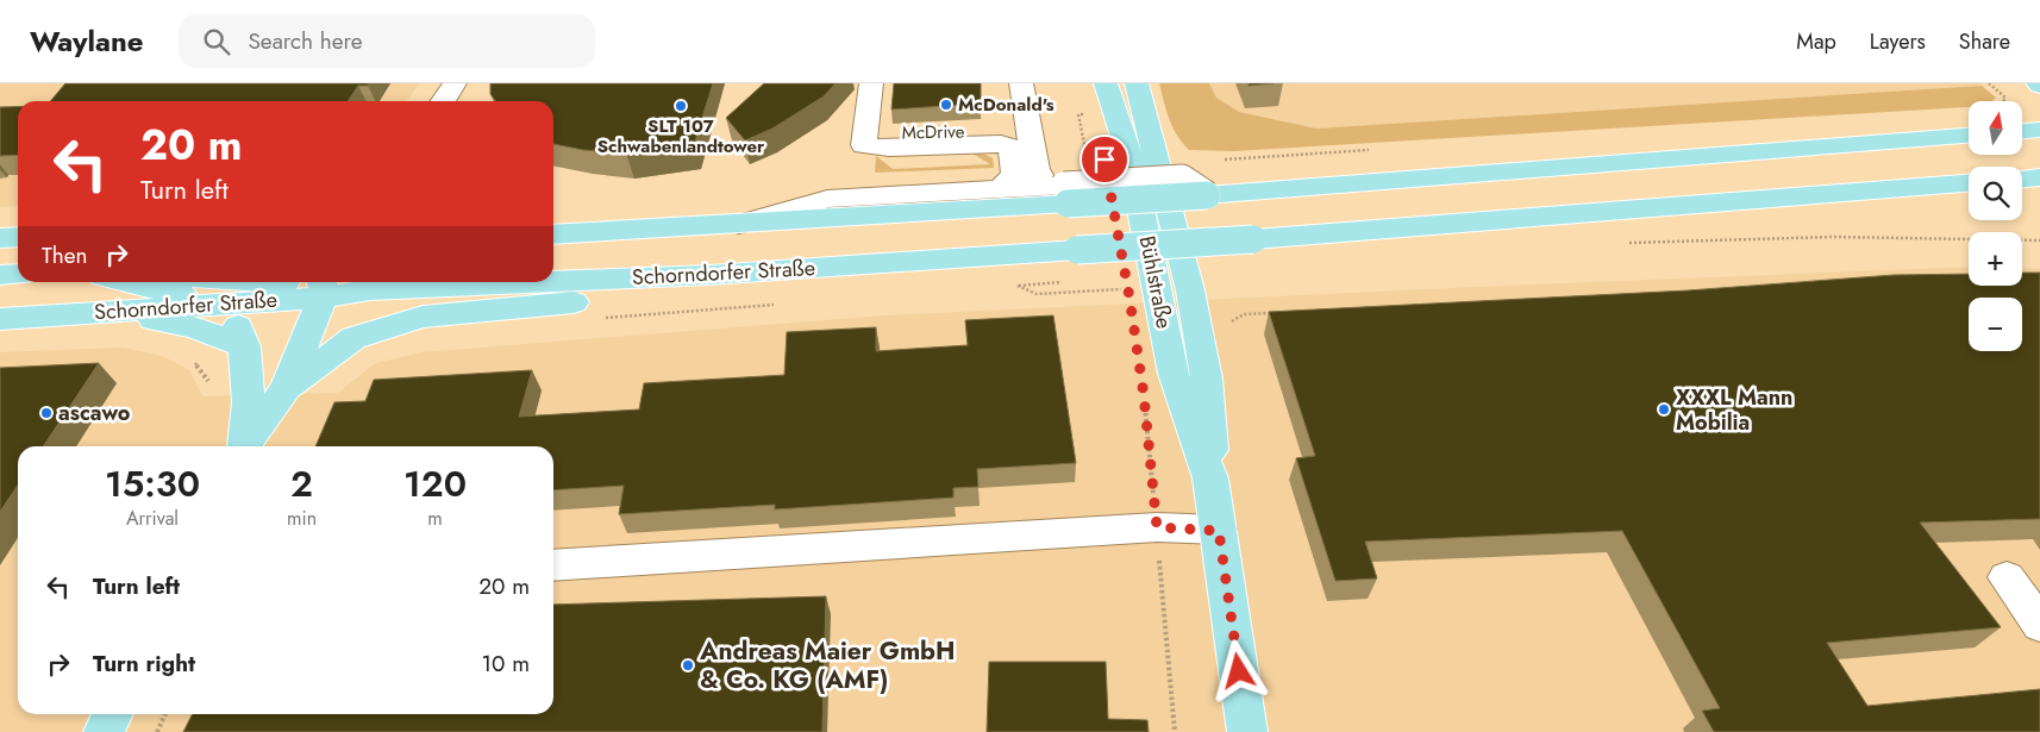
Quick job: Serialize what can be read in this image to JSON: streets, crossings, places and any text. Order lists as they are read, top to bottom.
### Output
{
  "streets": {
    "main road": ["Schorndorfer Straße", "Bühlstraße"],
    "street": ["McDrive"]
  },
  "places": [
    "McDonald's",
    "SLT 107 Schwabenlandtower",
    "XXXL Mann Mobilia",
    "ascawo",
    "Andreas Maier GmbH & Co. KG (AMF)"
  ],
  "north": "top",
  "page": {
    "header": "Waylane",
    "search": "Search here",
    "nav": ["Map", "Layers", "Share"],
    "map_buttons": ["+", "−"],
    "turn": ["20 m", "Turn left"],
    "then": "Then",
    "eta": [
      "15:30",
      "Arrival",
      "2",
      "min",
      "120",
      "m"
    ],
    "list": [
      {
        "name": "Turn left",
        "value": "20 m"
      },
      {
        "name": "Turn right",
        "value": "10 m"
      }
    ]
  }
}
